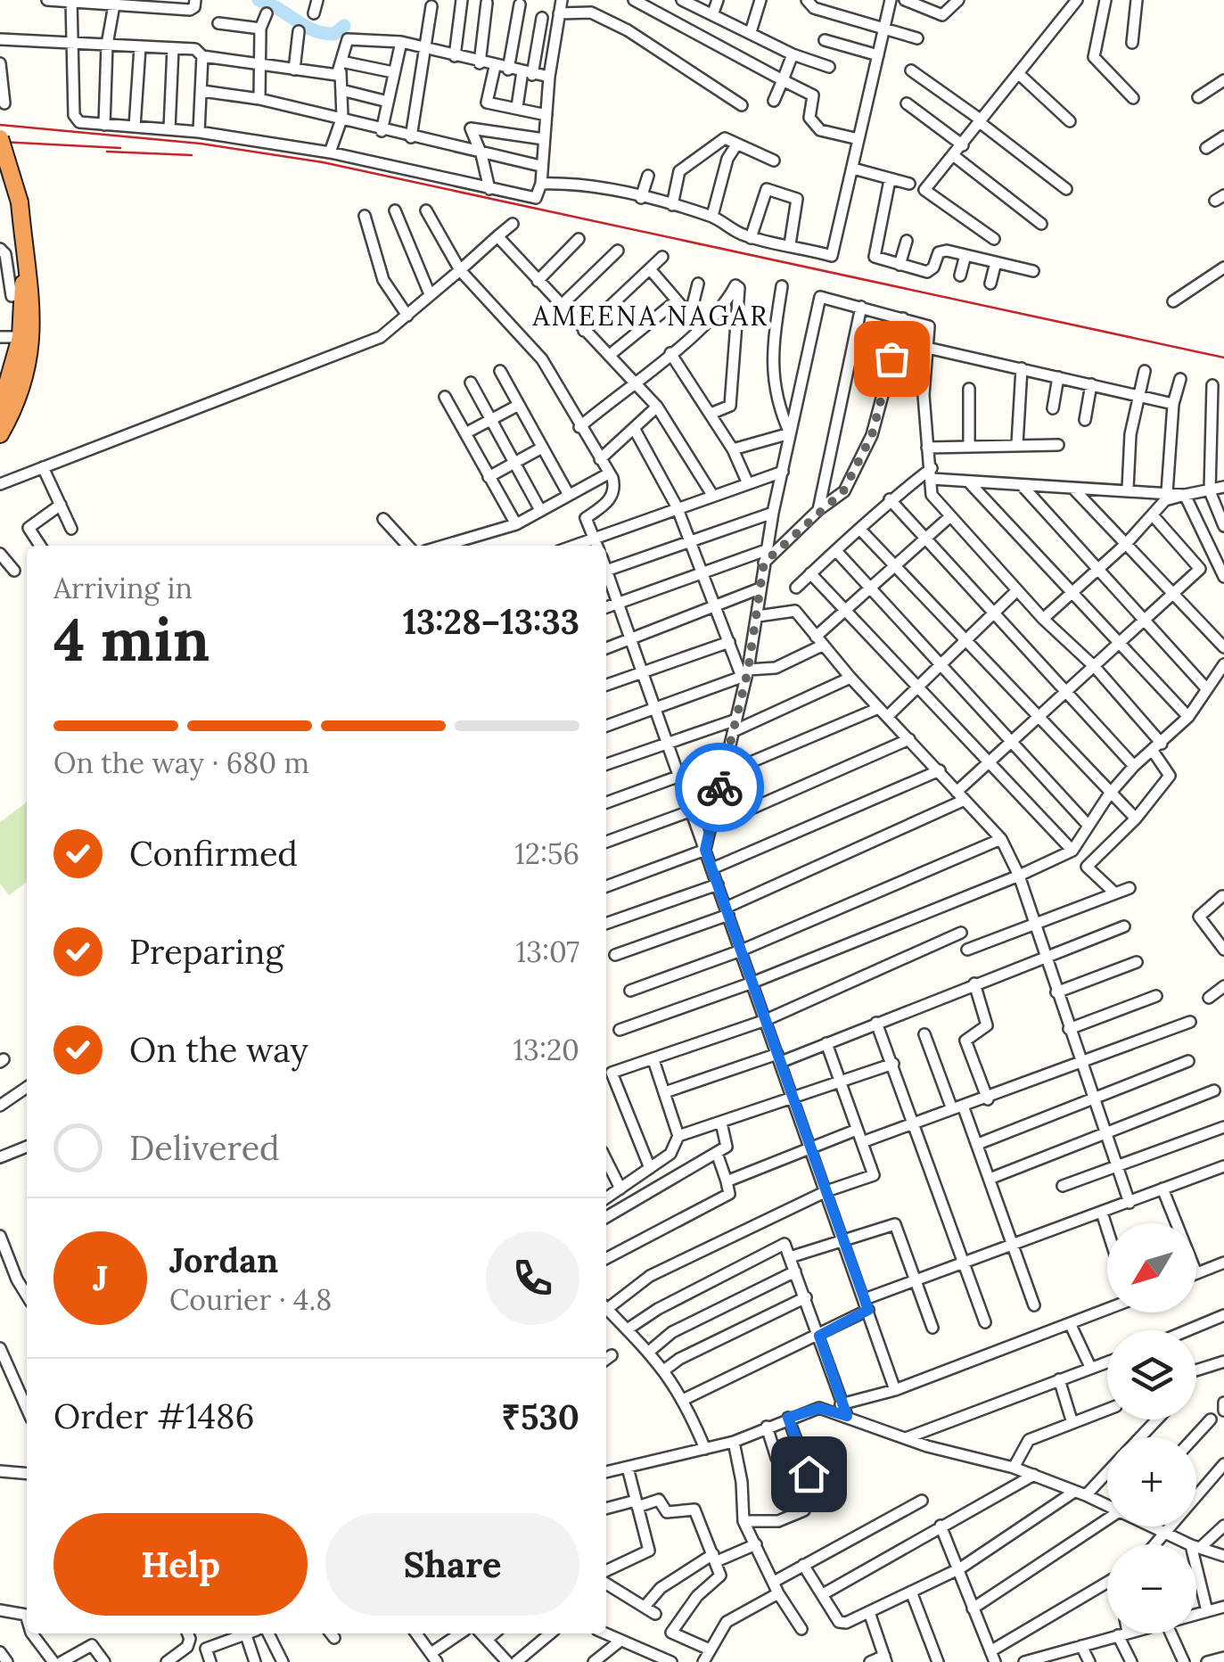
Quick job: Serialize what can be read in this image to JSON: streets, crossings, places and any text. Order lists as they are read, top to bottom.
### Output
{
  "districts": ["AMEENA NAGAR"],
  "north": "bottom left",
  "page": {
    "heading": ["4 min", "Arriving in", "13:28–13:33"],
    "panel": [
      "Jordan",
      "Courier · 4.8",
      "Order #1486",
      "₹530"
    ],
    "bar": "On the way · 680 m",
    "list": [
      ["Confirmed", "12:56"],
      ["Preparing", "13:07"],
      ["On the way", "13:20"],
      "Delivered"
    ],
    "map_buttons": ["+", "−"],
    "round": "J",
    "buttons": ["Help", "Share"]
  }
}
